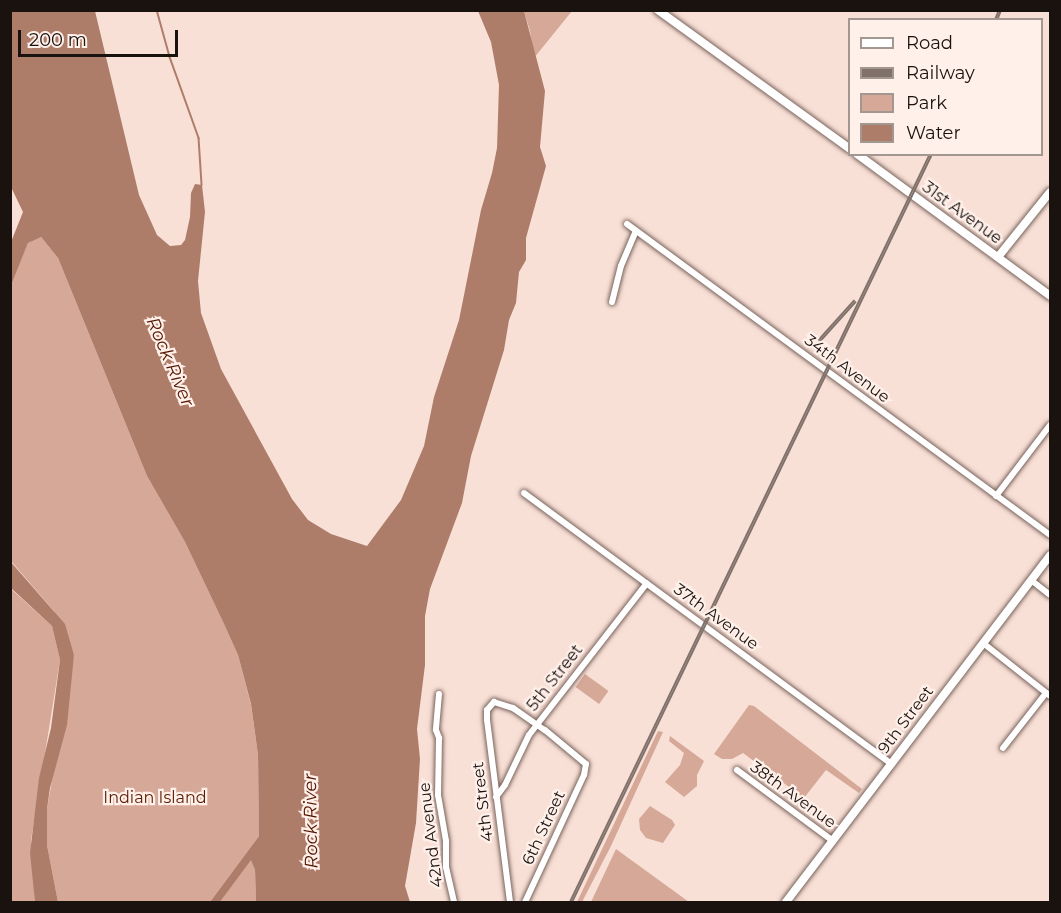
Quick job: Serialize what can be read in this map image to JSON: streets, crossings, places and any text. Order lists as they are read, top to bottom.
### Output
{
  "streets": {
    "street": [
      "31st Avenue",
      "34th Avenue",
      "37th Avenue",
      "5th Street",
      "9th Street",
      "38th Avenue",
      "4th Street",
      "6th Street",
      "42nd Avenue"
    ]
  },
  "crossings": [
    ["37th Avenue", "5th Street"],
    ["37th Avenue", "9th Street"],
    ["5th Street", "4th Street"],
    ["5th Street", "6th Street"],
    ["9th Street", "38th Avenue"],
    ["4th Street", "6th Street"]
  ],
  "water": ["Rock River"],
  "parks": ["Indian Island"],
  "legend": [
    "Road",
    "Railway",
    "Park",
    "Water"
  ],
  "scale_bar": "200 m"
}
